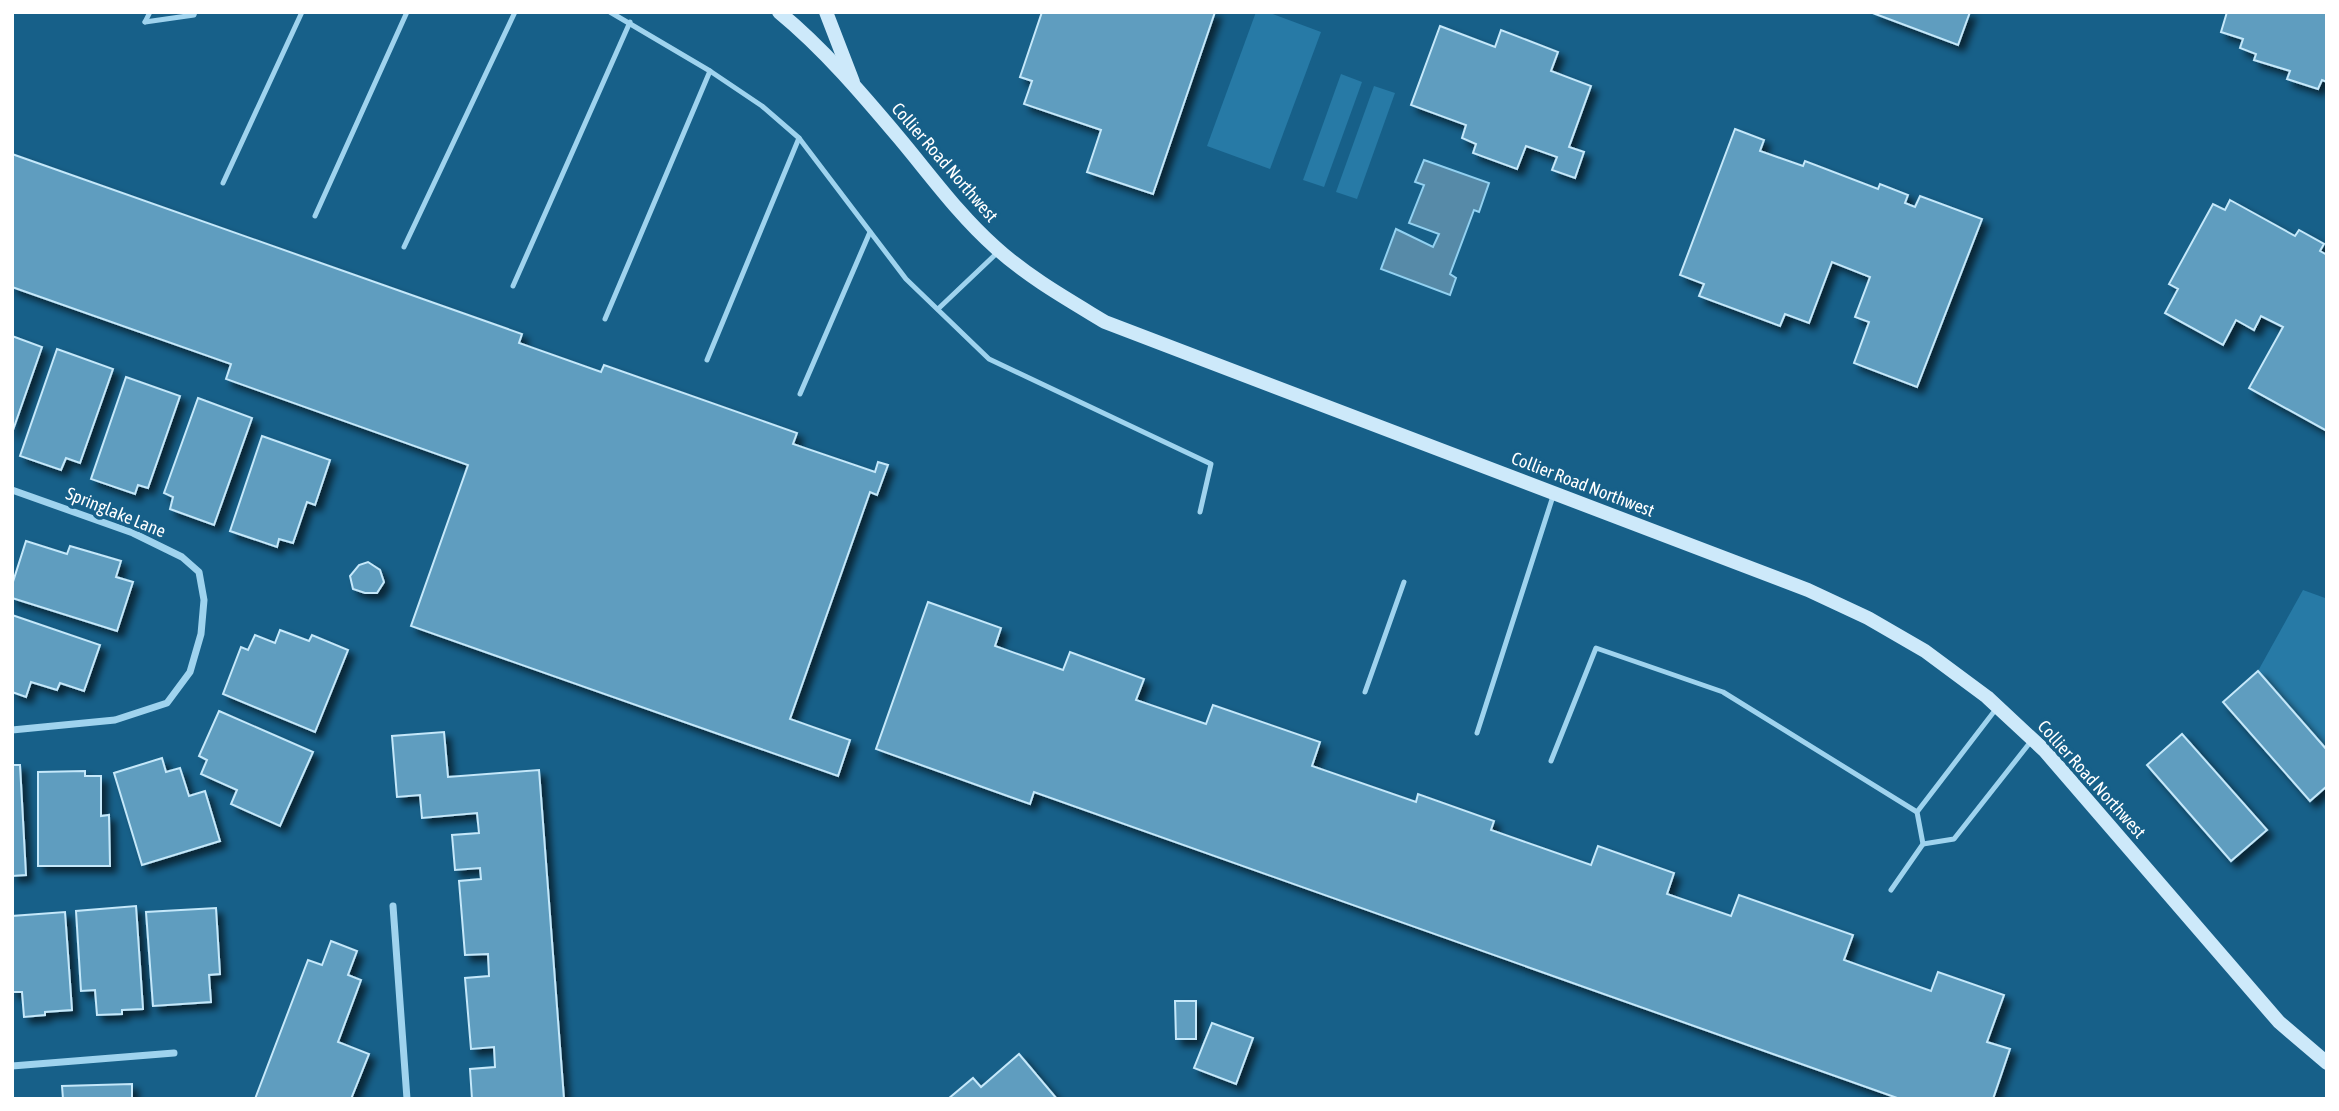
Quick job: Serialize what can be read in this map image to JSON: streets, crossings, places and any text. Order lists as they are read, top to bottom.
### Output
{
  "streets": {
    "street": ["Collier Road Northwest", "Springlake Lane"]
  }
}
